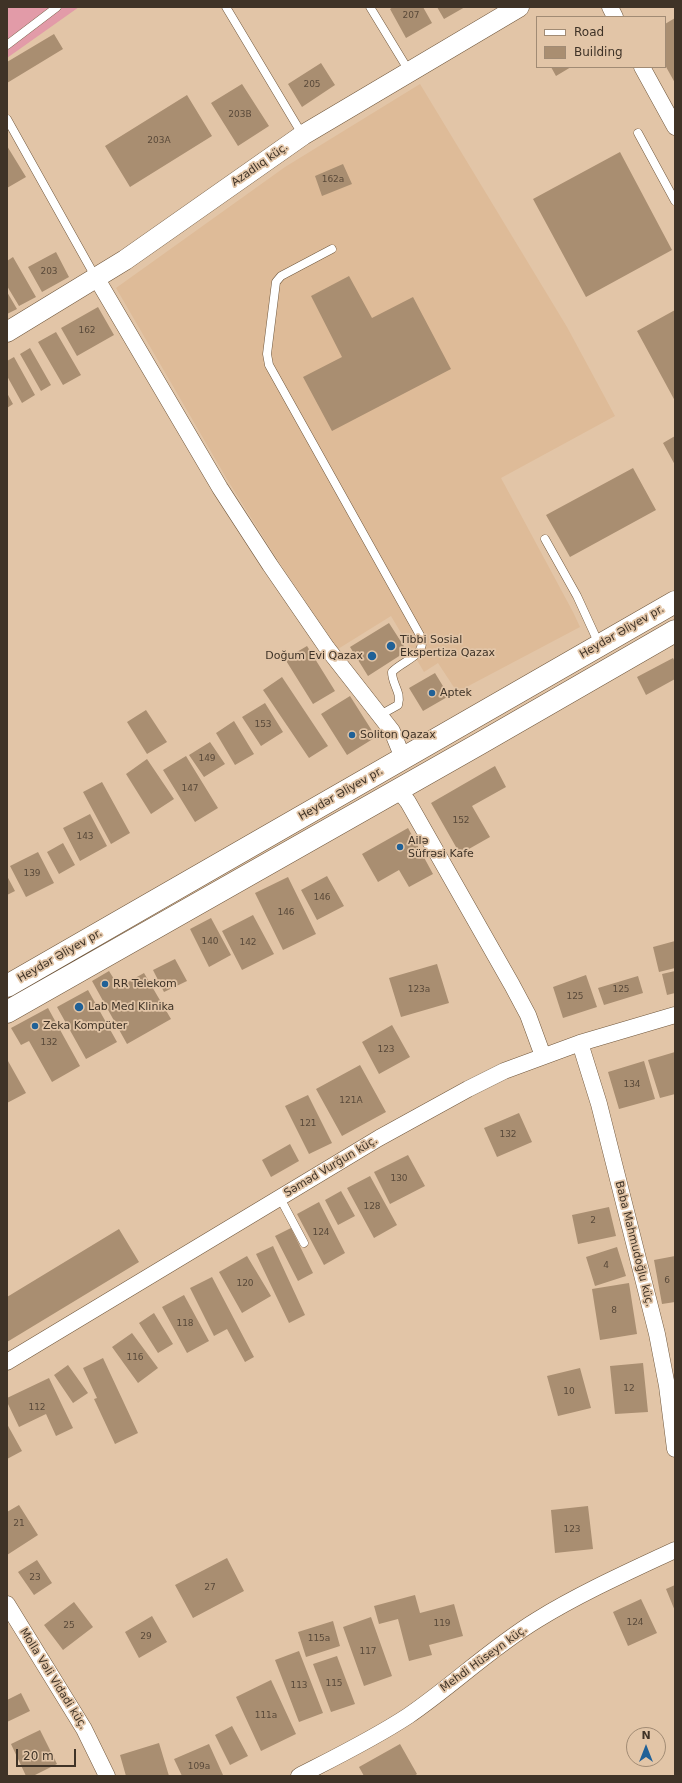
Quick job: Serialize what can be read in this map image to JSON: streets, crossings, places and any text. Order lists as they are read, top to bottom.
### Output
{
  "streets": {
    "main road": ["Heydər Əliyev pr."],
    "street": [
      "Azadlıq küç.",
      "Səməd Vurğun küç.",
      "Baba Mahmudoğlu küç.",
      "Mehdi Hüseyn küç.",
      "Molla Vəli Vidadi küç."
    ]
  },
  "crossings": [
    ["Səməd Vurğun küç.", "Baba Mahmudoğlu küç."]
  ],
  "places": [
    "Tibbi Sosial Ekspertiza Qazax",
    "Doğum Evi Qazax",
    "Aptek",
    "Soliton Qazax",
    "Ailə Süfrəsi Kafe",
    "RR Telekom",
    "Lab Med Klinika",
    "Zeka Kompüter"
  ],
  "house_numbers": [
    "207",
    "205",
    "203B",
    "203A",
    "162a",
    "203",
    "162",
    "153",
    "149",
    "147",
    "152",
    "143",
    "139",
    "146",
    "146",
    "140",
    "142",
    "123a",
    "125",
    "125",
    "132",
    "123",
    "134",
    "121A",
    "121",
    "132",
    "130",
    "128",
    "2",
    "124",
    "4",
    "6",
    "120",
    "8",
    "118",
    "116",
    "12",
    "10",
    "112",
    "21",
    "123",
    "23",
    "27",
    "124",
    "119",
    "25",
    "29",
    "115a",
    "117",
    "115",
    "113",
    "111a",
    "109a"
  ],
  "legend": ["Road", "Building"],
  "scale_bar": "20 m",
  "north": "top"
}
